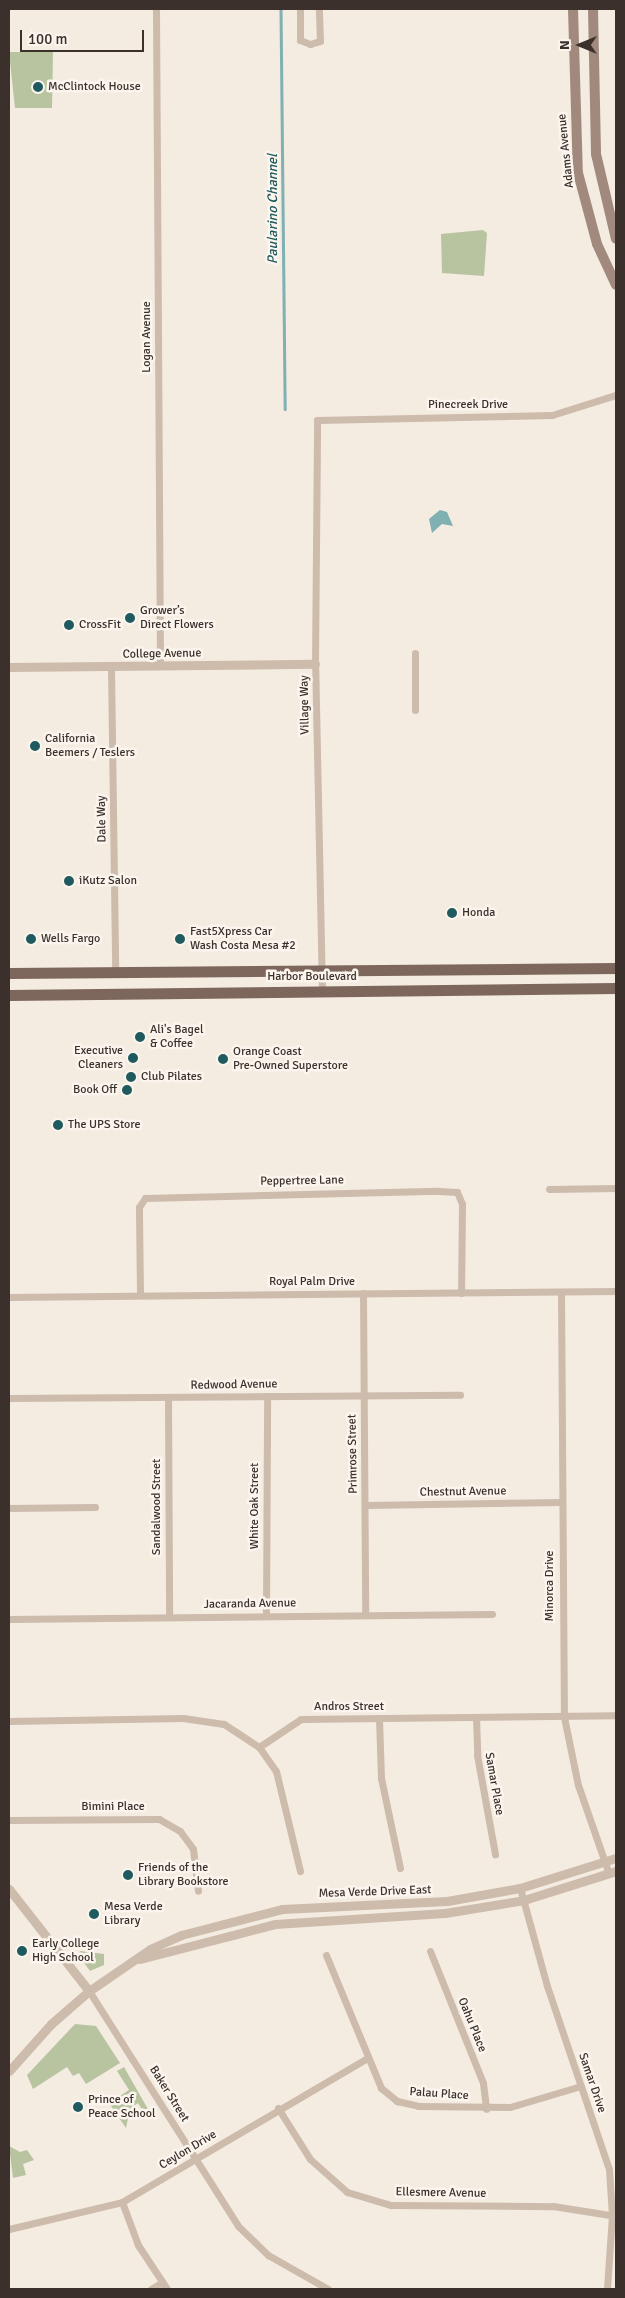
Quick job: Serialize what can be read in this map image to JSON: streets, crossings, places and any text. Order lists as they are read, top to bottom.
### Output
{
  "streets": {
    "main road": ["Adams Avenue", "Harbor Boulevard"],
    "street": [
      "Logan Avenue",
      "Pinecreek Drive",
      "College Avenue",
      "Village Way",
      "Dale Way",
      "Peppertree Lane",
      "Royal Palm Drive",
      "Redwood Avenue",
      "Primrose Street",
      "Chestnut Avenue",
      "White Oak Street",
      "Sandalwood Street",
      "Minorca Drive",
      "Jacaranda Avenue",
      "Andros Street",
      "Samar Place",
      "Bimini Place",
      "Mesa Verde Drive East",
      "Oahu Place",
      "Samar Drive",
      "Baker Street",
      "Palau Place",
      "Ceylon Drive",
      "Ellesmere Avenue"
    ]
  },
  "crossings": [
    ["Logan Avenue", "College Avenue"],
    ["Pinecreek Drive", "Village Way"],
    ["College Avenue", "Village Way"],
    ["College Avenue", "Dale Way"],
    ["Village Way", "Harbor Boulevard"],
    ["Dale Way", "Harbor Boulevard"],
    ["Peppertree Lane", "Royal Palm Drive"],
    ["Royal Palm Drive", "Primrose Street"],
    ["Royal Palm Drive", "Minorca Drive"],
    ["Redwood Avenue", "Primrose Street"],
    ["Redwood Avenue", "White Oak Street"],
    ["Redwood Avenue", "Sandalwood Street"],
    ["Primrose Street", "Chestnut Avenue"],
    ["Primrose Street", "Jacaranda Avenue"],
    ["Chestnut Avenue", "Minorca Drive"],
    ["White Oak Street", "Jacaranda Avenue"],
    ["Sandalwood Street", "Jacaranda Avenue"],
    ["Minorca Drive", "Andros Street"],
    ["Minorca Drive", "Mesa Verde Drive East"],
    ["Andros Street", "Samar Place"],
    ["Mesa Verde Drive East", "Samar Drive"],
    ["Mesa Verde Drive East", "Baker Street"],
    ["Oahu Place", "Palau Place"],
    ["Samar Drive", "Palau Place"],
    ["Samar Drive", "Ellesmere Avenue"],
    ["Baker Street", "Ceylon Drive"],
    ["Palau Place", "Ceylon Drive"],
    ["Ceylon Drive", "Ellesmere Avenue"]
  ],
  "water": ["Paularino Channel"],
  "places": [
    "McClintock House",
    "Grower’s Direct Flowers",
    "CrossFit",
    "California Beemers / Teslers",
    "iKutz Salon",
    "Honda",
    "Wells Fargo",
    "Fast5Xpress Car Wash Costa Mesa #2",
    "Ali's Bagel & Coffee",
    "Executive Cleaners",
    "Orange Coast Pre-Owned Superstore",
    "Club Pilates",
    "Book Off",
    "The UPS Store",
    "Friends of the Library Bookstore",
    "Mesa Verde Library",
    "Early College High School",
    "Prince of Peace School"
  ],
  "scale_bar": "100 m",
  "north": "left"
}
